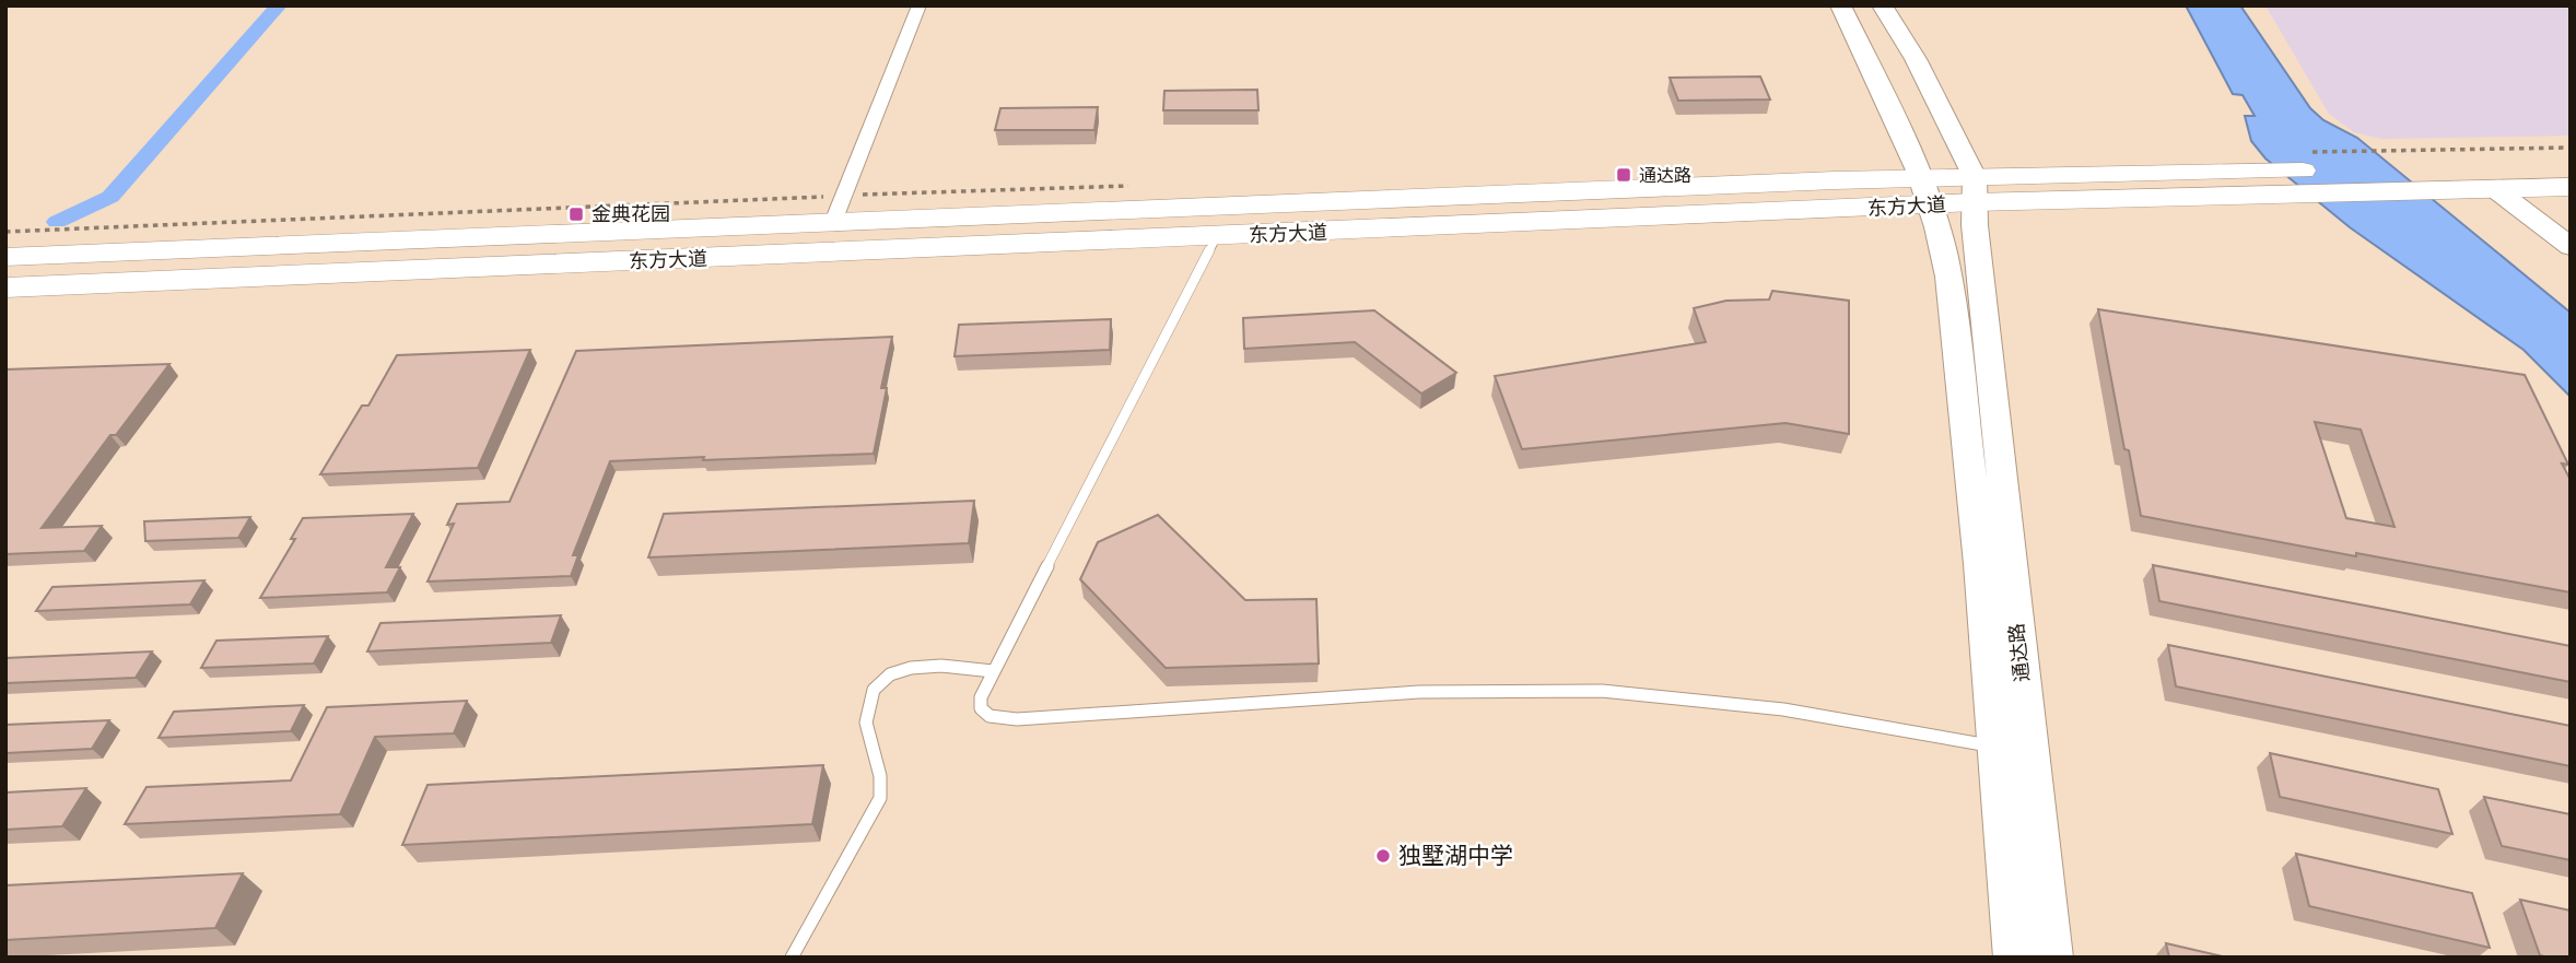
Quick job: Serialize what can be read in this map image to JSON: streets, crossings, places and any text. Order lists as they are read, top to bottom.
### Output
{
  "streets": {
    "main road": ["东方大道", "通达路"]
  },
  "crossings": [
    ["东方大道", "通达路"]
  ],
  "places": {
    "transit": ["通达路", "金典花园"],
    "other": ["独墅湖中学"]
  }
}
